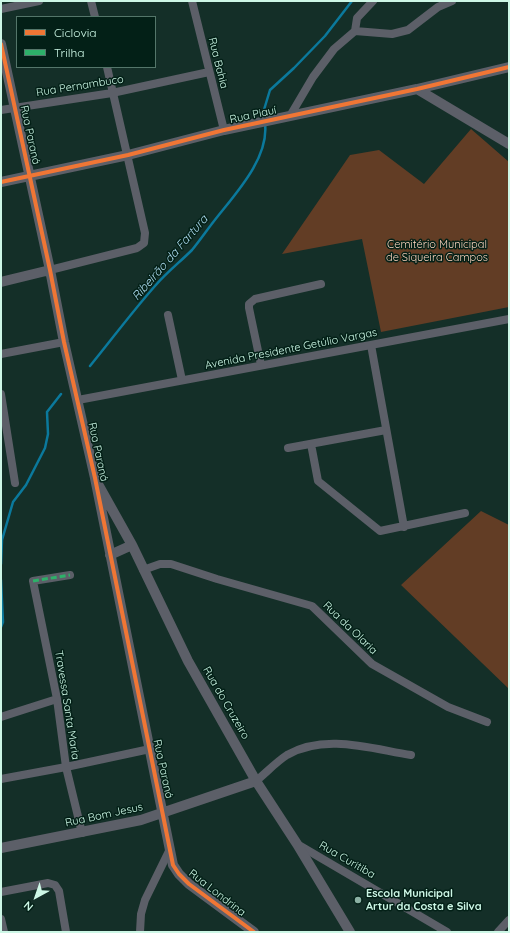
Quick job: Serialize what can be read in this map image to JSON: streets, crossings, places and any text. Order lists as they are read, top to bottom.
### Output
{
  "streets": {
    "street": [
      "Rua Bahia",
      "Rua Pernambuco",
      "Rua Piauí",
      "Rua Paraná",
      "Avenida Presidente Getúlio Vargas",
      "Rua da Olaria",
      "Rua do Cruzeiro",
      "Travessa Santa Maria",
      "Rua Bom Jesus",
      "Rua Curitiba",
      "Rua Londrina"
    ]
  },
  "crossings": [
    ["Rua Bahia", "Rua Pernambuco"],
    ["Rua Bahia", "Rua Piauí"],
    ["Rua Pernambuco", "Rua Paraná"],
    ["Rua Piauí", "Rua Paraná"],
    ["Rua Paraná", "Avenida Presidente Getúlio Vargas"],
    ["Rua Paraná", "Rua do Cruzeiro"],
    ["Rua Paraná", "Rua Bom Jesus"],
    ["Rua Paraná", "Rua Londrina"],
    ["Rua da Olaria", "Rua do Cruzeiro"],
    ["Rua do Cruzeiro", "Rua Bom Jesus"],
    ["Rua do Cruzeiro", "Rua Curitiba"],
    ["Travessa Santa Maria", "Rua Bom Jesus"]
  ],
  "water": ["Ribeirão da Fartura"],
  "parks": ["Cemitério Municipal de Siqueira Campos"],
  "places": ["Escola Municipal Artur da Costa e Silva"],
  "legend": ["Ciclovia", "Trilha"],
  "north": "bottom left"
}
